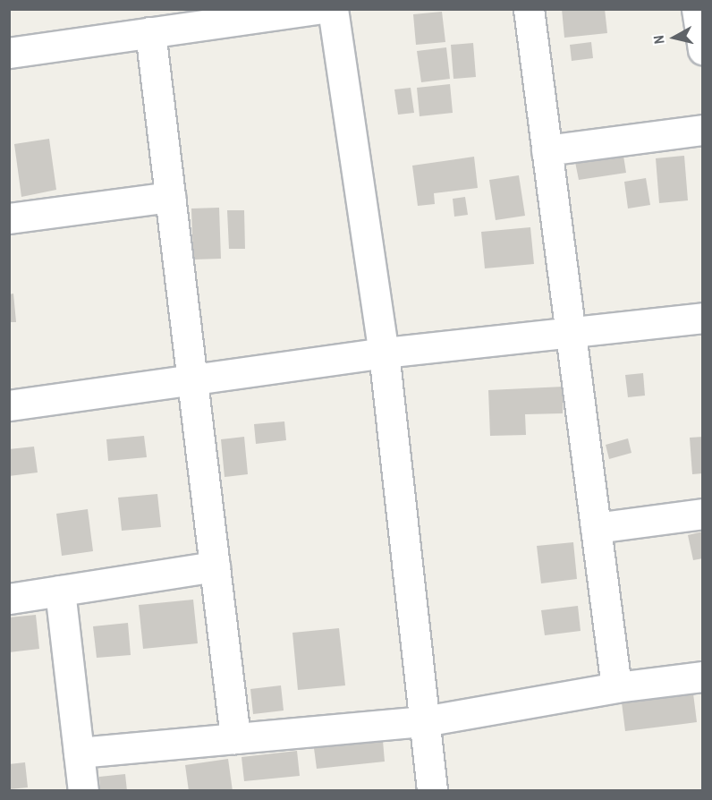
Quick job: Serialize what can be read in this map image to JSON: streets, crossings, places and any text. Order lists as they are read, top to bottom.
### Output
{
  "north": "left"
}
